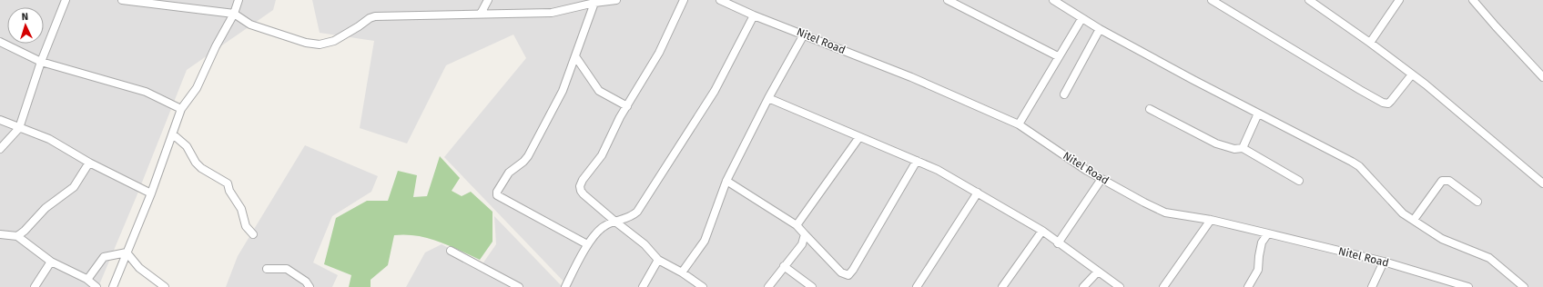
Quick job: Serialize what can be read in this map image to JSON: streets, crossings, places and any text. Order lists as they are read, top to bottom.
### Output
{
  "streets": {
    "street": ["Nitel Road"]
  },
  "north": "top"
}
